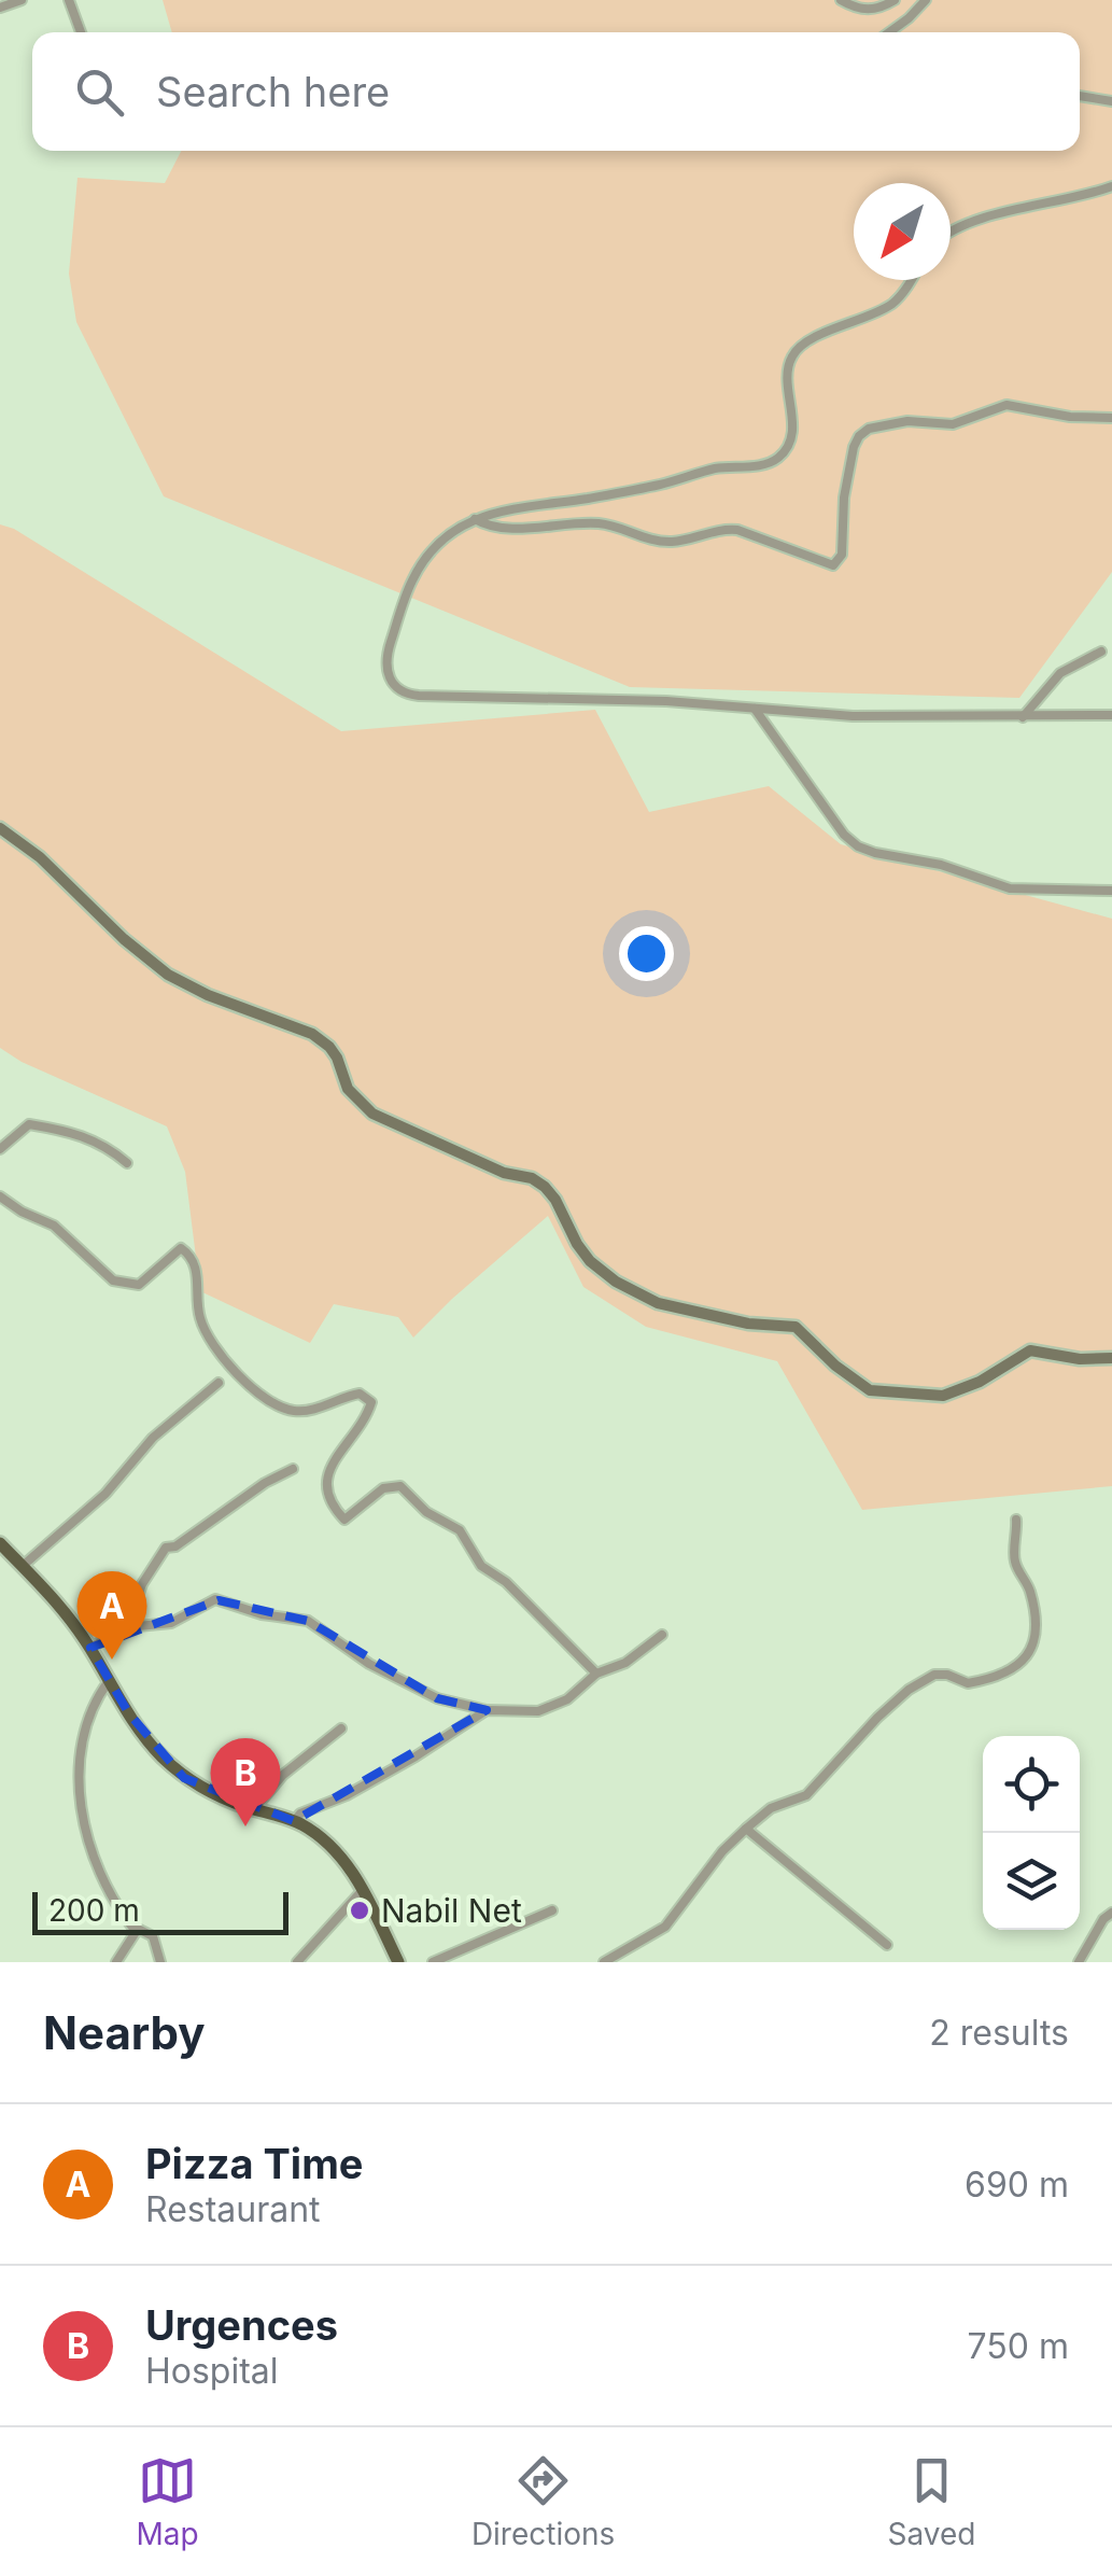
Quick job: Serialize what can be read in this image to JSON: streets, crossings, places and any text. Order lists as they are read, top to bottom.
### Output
{
  "places": ["Nabil Net"],
  "scale_bar": "200 m",
  "north": "bottom left",
  "page": {
    "search": "Search here",
    "pins": ["A", "B"],
    "scale": "200 m",
    "heading": ["Nearby", "2 results"],
    "list": [
      {
        "mark": "A",
        "name": "Pizza Time",
        "note": "Restaurant",
        "value": "690 m"
      },
      {
        "mark": "B",
        "name": "Urgences",
        "note": "Hospital",
        "value": "750 m"
      }
    ],
    "nav": ["Map", "Directions", "Saved"]
  }
}
